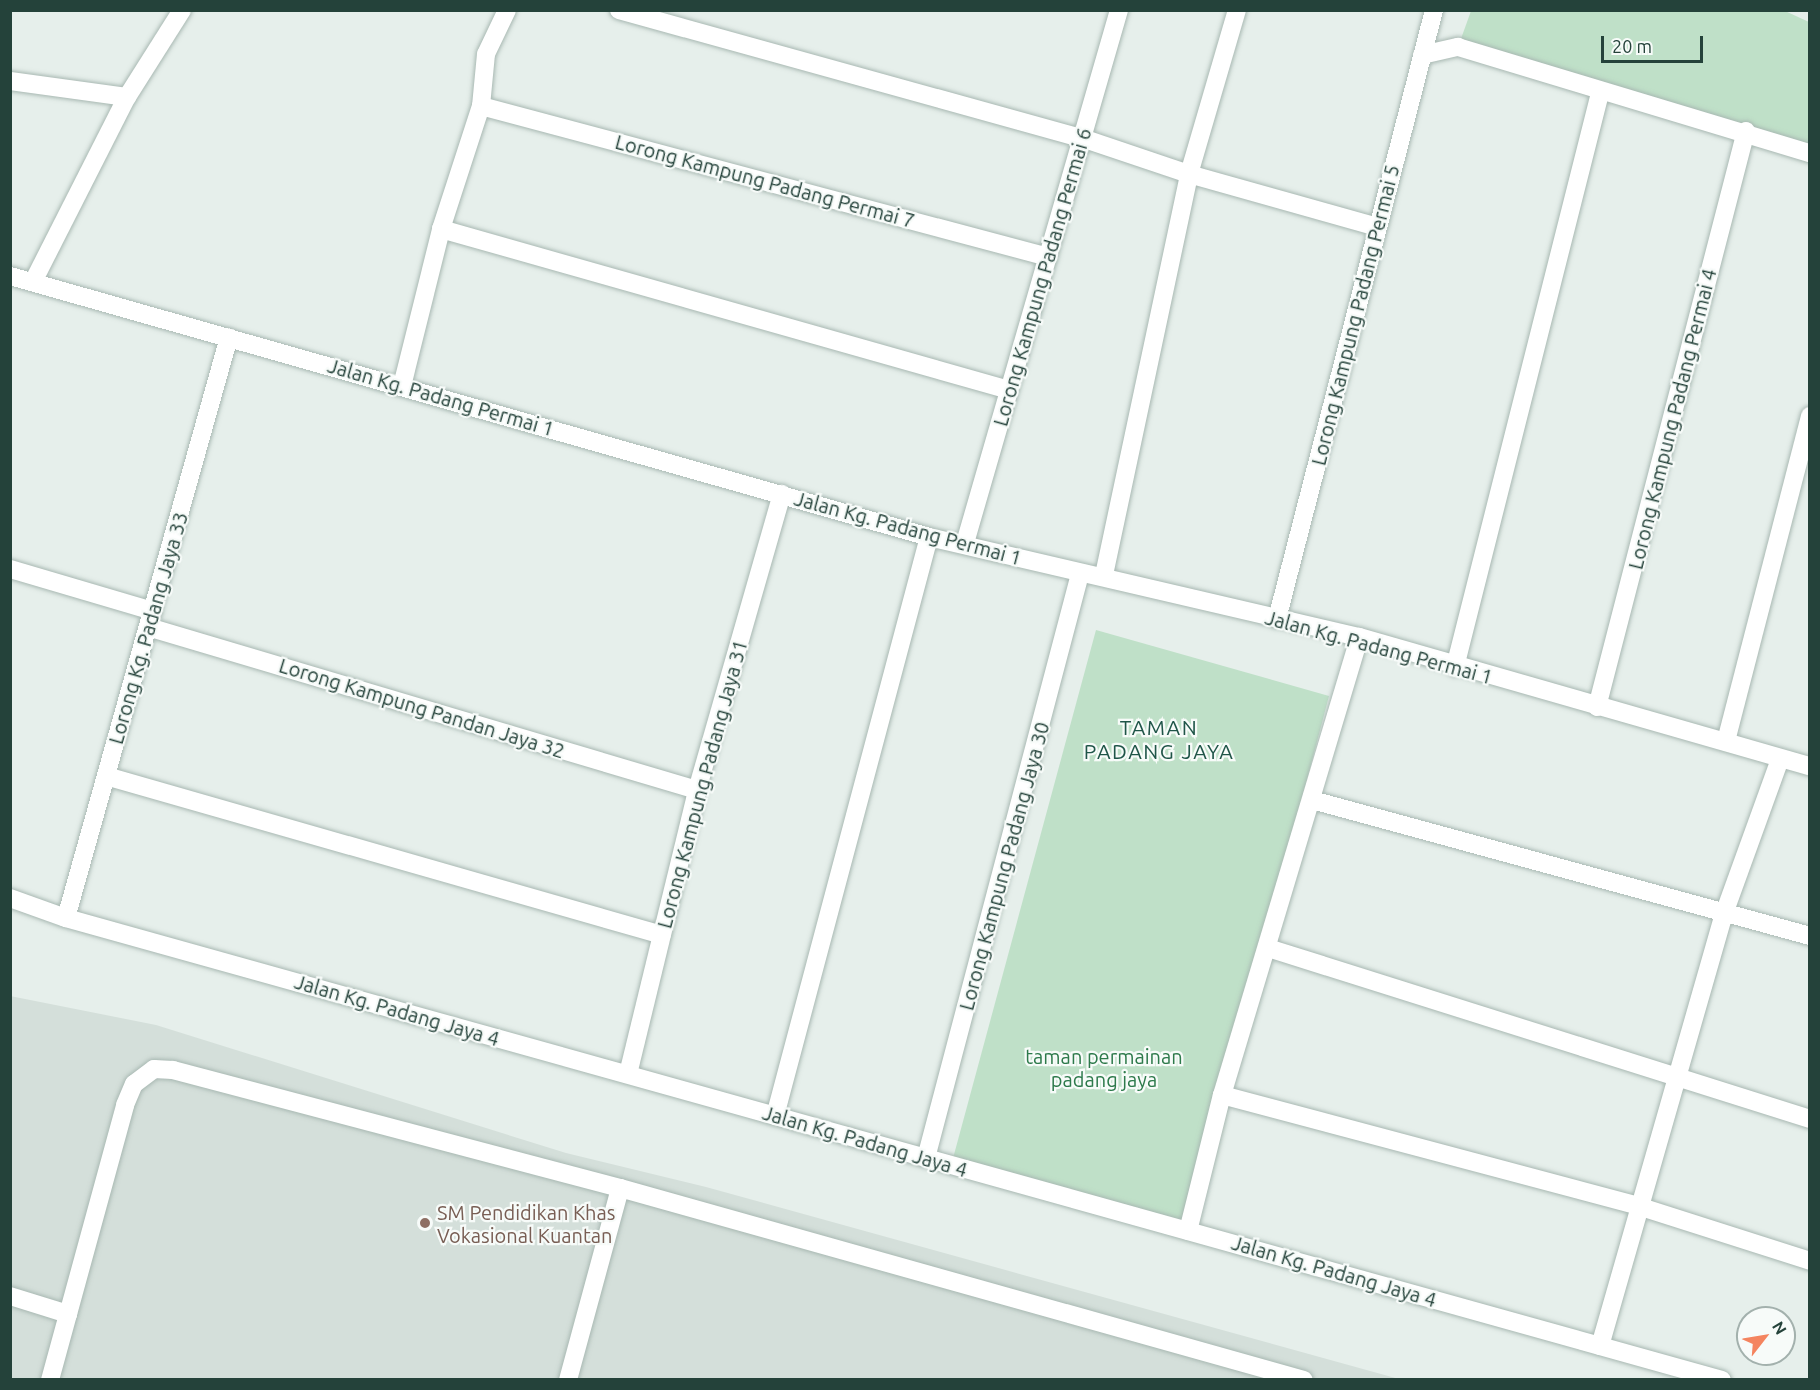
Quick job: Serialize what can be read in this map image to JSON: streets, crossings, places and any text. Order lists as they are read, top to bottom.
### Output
{
  "streets": {
    "street": [
      "Lorong Kampung Padang Permai 7",
      "Lorong Kampung Padang Permai 6",
      "Lorong Kampung Padang Permai 5",
      "Jalan Kg. Padang Permai 1",
      "Lorong Kampung Padang Permai 4",
      "Lorong Kg. Padang Jaya 33",
      "Lorong Kampung Pandan Jaya 32",
      "Lorong Kampung Padang Jaya 31",
      "Lorong Kampung Padang Jaya 30",
      "Jalan Kg. Padang Jaya 4"
    ]
  },
  "crossings": [
    ["Lorong Kampung Padang Permai 7", "Lorong Kampung Padang Permai 6"],
    ["Lorong Kampung Padang Permai 6", "Jalan Kg. Padang Permai 1"],
    ["Lorong Kampung Padang Permai 5", "Jalan Kg. Padang Permai 1"],
    ["Jalan Kg. Padang Permai 1", "Lorong Kampung Padang Permai 4"],
    ["Jalan Kg. Padang Permai 1", "Lorong Kg. Padang Jaya 33"],
    ["Jalan Kg. Padang Permai 1", "Lorong Kampung Padang Jaya 31"],
    ["Jalan Kg. Padang Permai 1", "Lorong Kampung Padang Jaya 30"],
    ["Lorong Kg. Padang Jaya 33", "Lorong Kampung Pandan Jaya 32"],
    ["Lorong Kg. Padang Jaya 33", "Jalan Kg. Padang Jaya 4"],
    ["Lorong Kampung Pandan Jaya 32", "Lorong Kampung Padang Jaya 31"],
    ["Lorong Kampung Padang Jaya 31", "Jalan Kg. Padang Jaya 4"],
    ["Lorong Kampung Padang Jaya 30", "Jalan Kg. Padang Jaya 4"]
  ],
  "districts": ["TAMAN PADANG JAYA"],
  "parks": ["taman permainan padang jaya"],
  "places": ["SM Pendidikan Khas Vokasional Kuantan"],
  "scale_bar": "20 m",
  "north": "top right"
}
